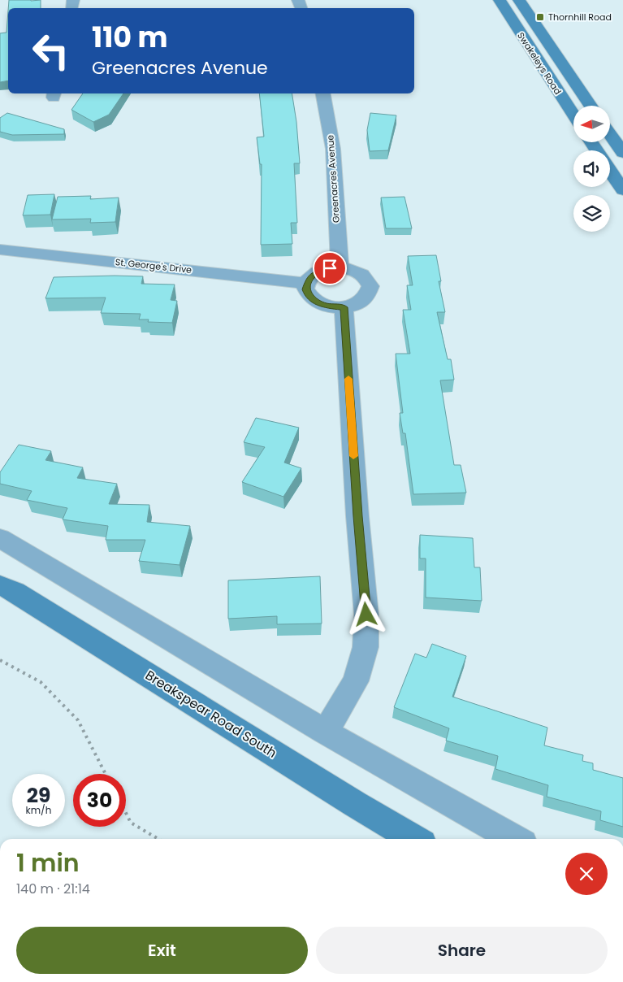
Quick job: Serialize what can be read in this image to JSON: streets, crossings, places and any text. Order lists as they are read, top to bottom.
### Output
{
  "streets": {
    "main road": ["Swakeleys Road", "Breakspear Road South"],
    "street": ["Greenacres Avenue", "St. George's Drive"]
  },
  "crossings": [
    ["Greenacres Avenue", "St. George's Drive"]
  ],
  "places": {
    "transit": ["Thornhill Road"]
  },
  "north": "left",
  "page": {
    "turn": ["110 m", "Greenacres Avenue"],
    "speed": "29 km/h",
    "limit": "30",
    "heading": ["1 min", "140 m · 21:14"],
    "buttons": ["Exit", "Share"]
  }
}
